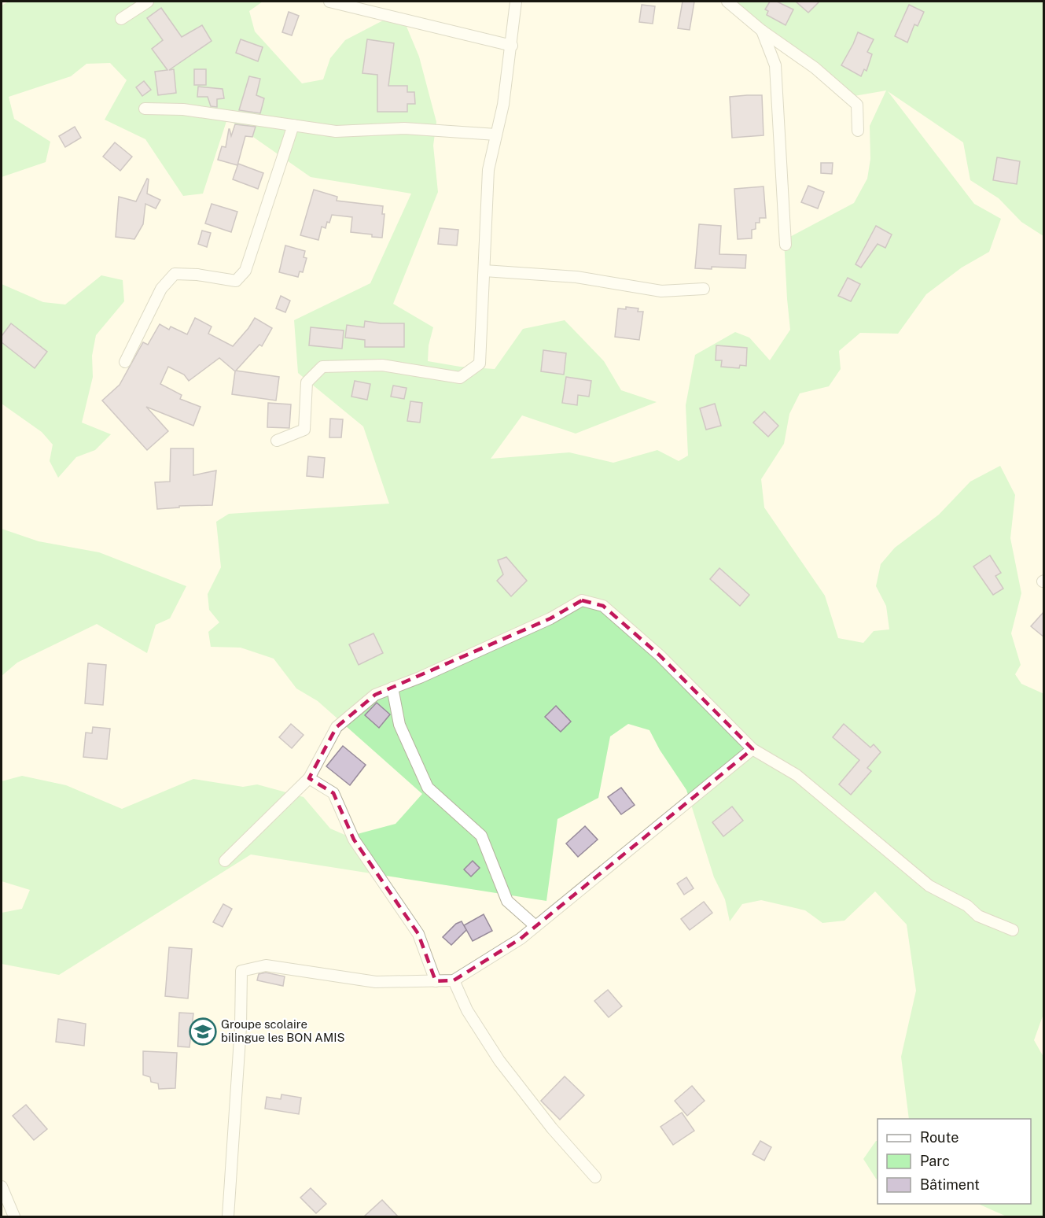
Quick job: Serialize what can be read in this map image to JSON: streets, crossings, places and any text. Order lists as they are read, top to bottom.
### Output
{
  "places": {
    "school or university": ["Groupe scolaire bilingue les BON AMIS"]
  },
  "legend": ["Route", "Parc", "Bâtiment"]
}
